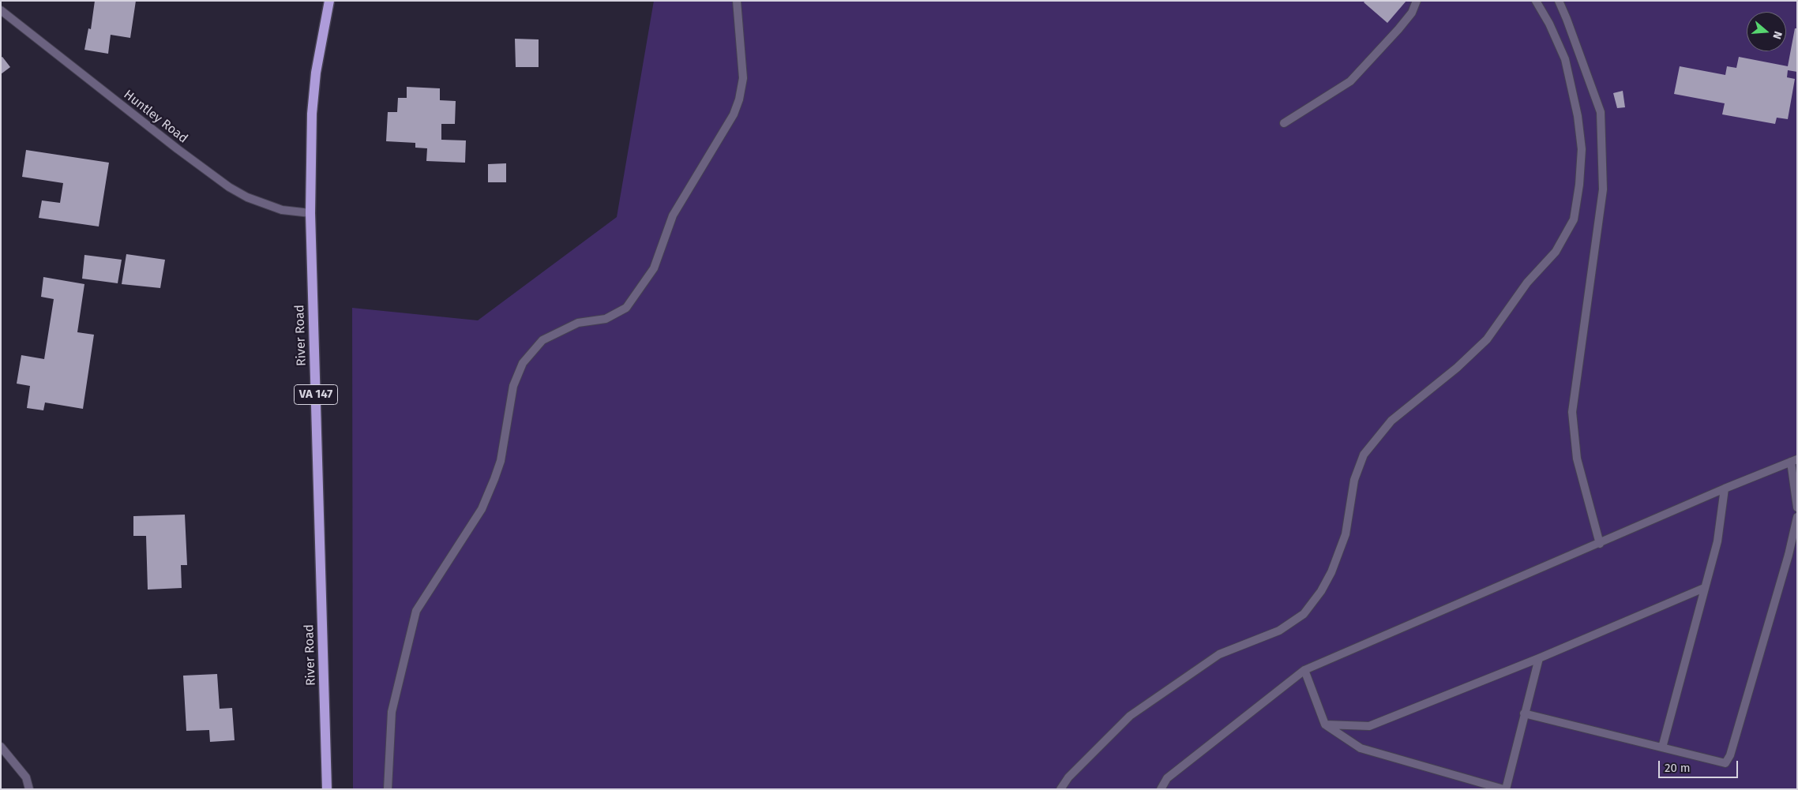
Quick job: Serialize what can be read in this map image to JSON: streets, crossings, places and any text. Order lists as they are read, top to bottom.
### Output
{
  "streets": {
    "main road": ["River Road", "VA 147"],
    "street": ["Huntley Road"]
  },
  "crossings": [
    ["Huntley Road", "River Road"]
  ],
  "scale_bar": "20 m",
  "north": "right"
}
